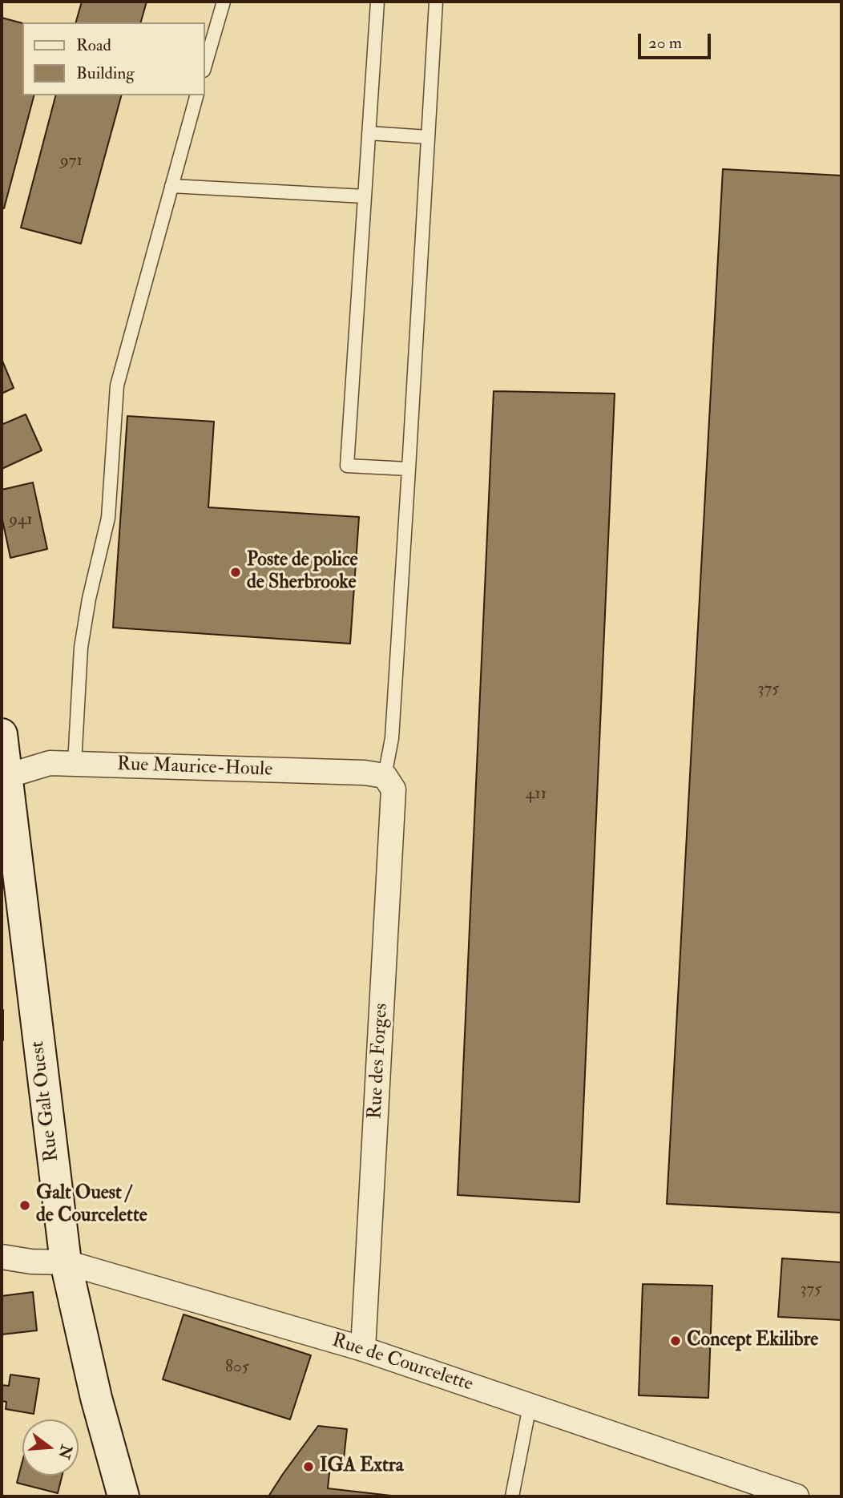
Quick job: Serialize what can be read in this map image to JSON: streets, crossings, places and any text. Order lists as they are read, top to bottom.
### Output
{
  "streets": {
    "main road": ["Rue Galt Ouest"],
    "street": ["Rue Maurice-Houle", "Rue des Forges", "Rue de Courcelette"]
  },
  "crossings": [
    ["Rue Maurice-Houle", "Rue des Forges"],
    ["Rue Maurice-Houle", "Rue Galt Ouest"],
    ["Rue des Forges", "Rue de Courcelette"],
    ["Rue Galt Ouest", "Rue de Courcelette"]
  ],
  "places": [
    "Poste de police de Sherbrooke",
    "Galt Ouest / de Courcelette",
    "Concept Ekilibre",
    "IGA Extra"
  ],
  "house_numbers": [
    "971",
    "941",
    "375",
    "411",
    "375",
    "805"
  ],
  "legend": ["Road", "Building"],
  "scale_bar": "20 m",
  "north": "right"
}
